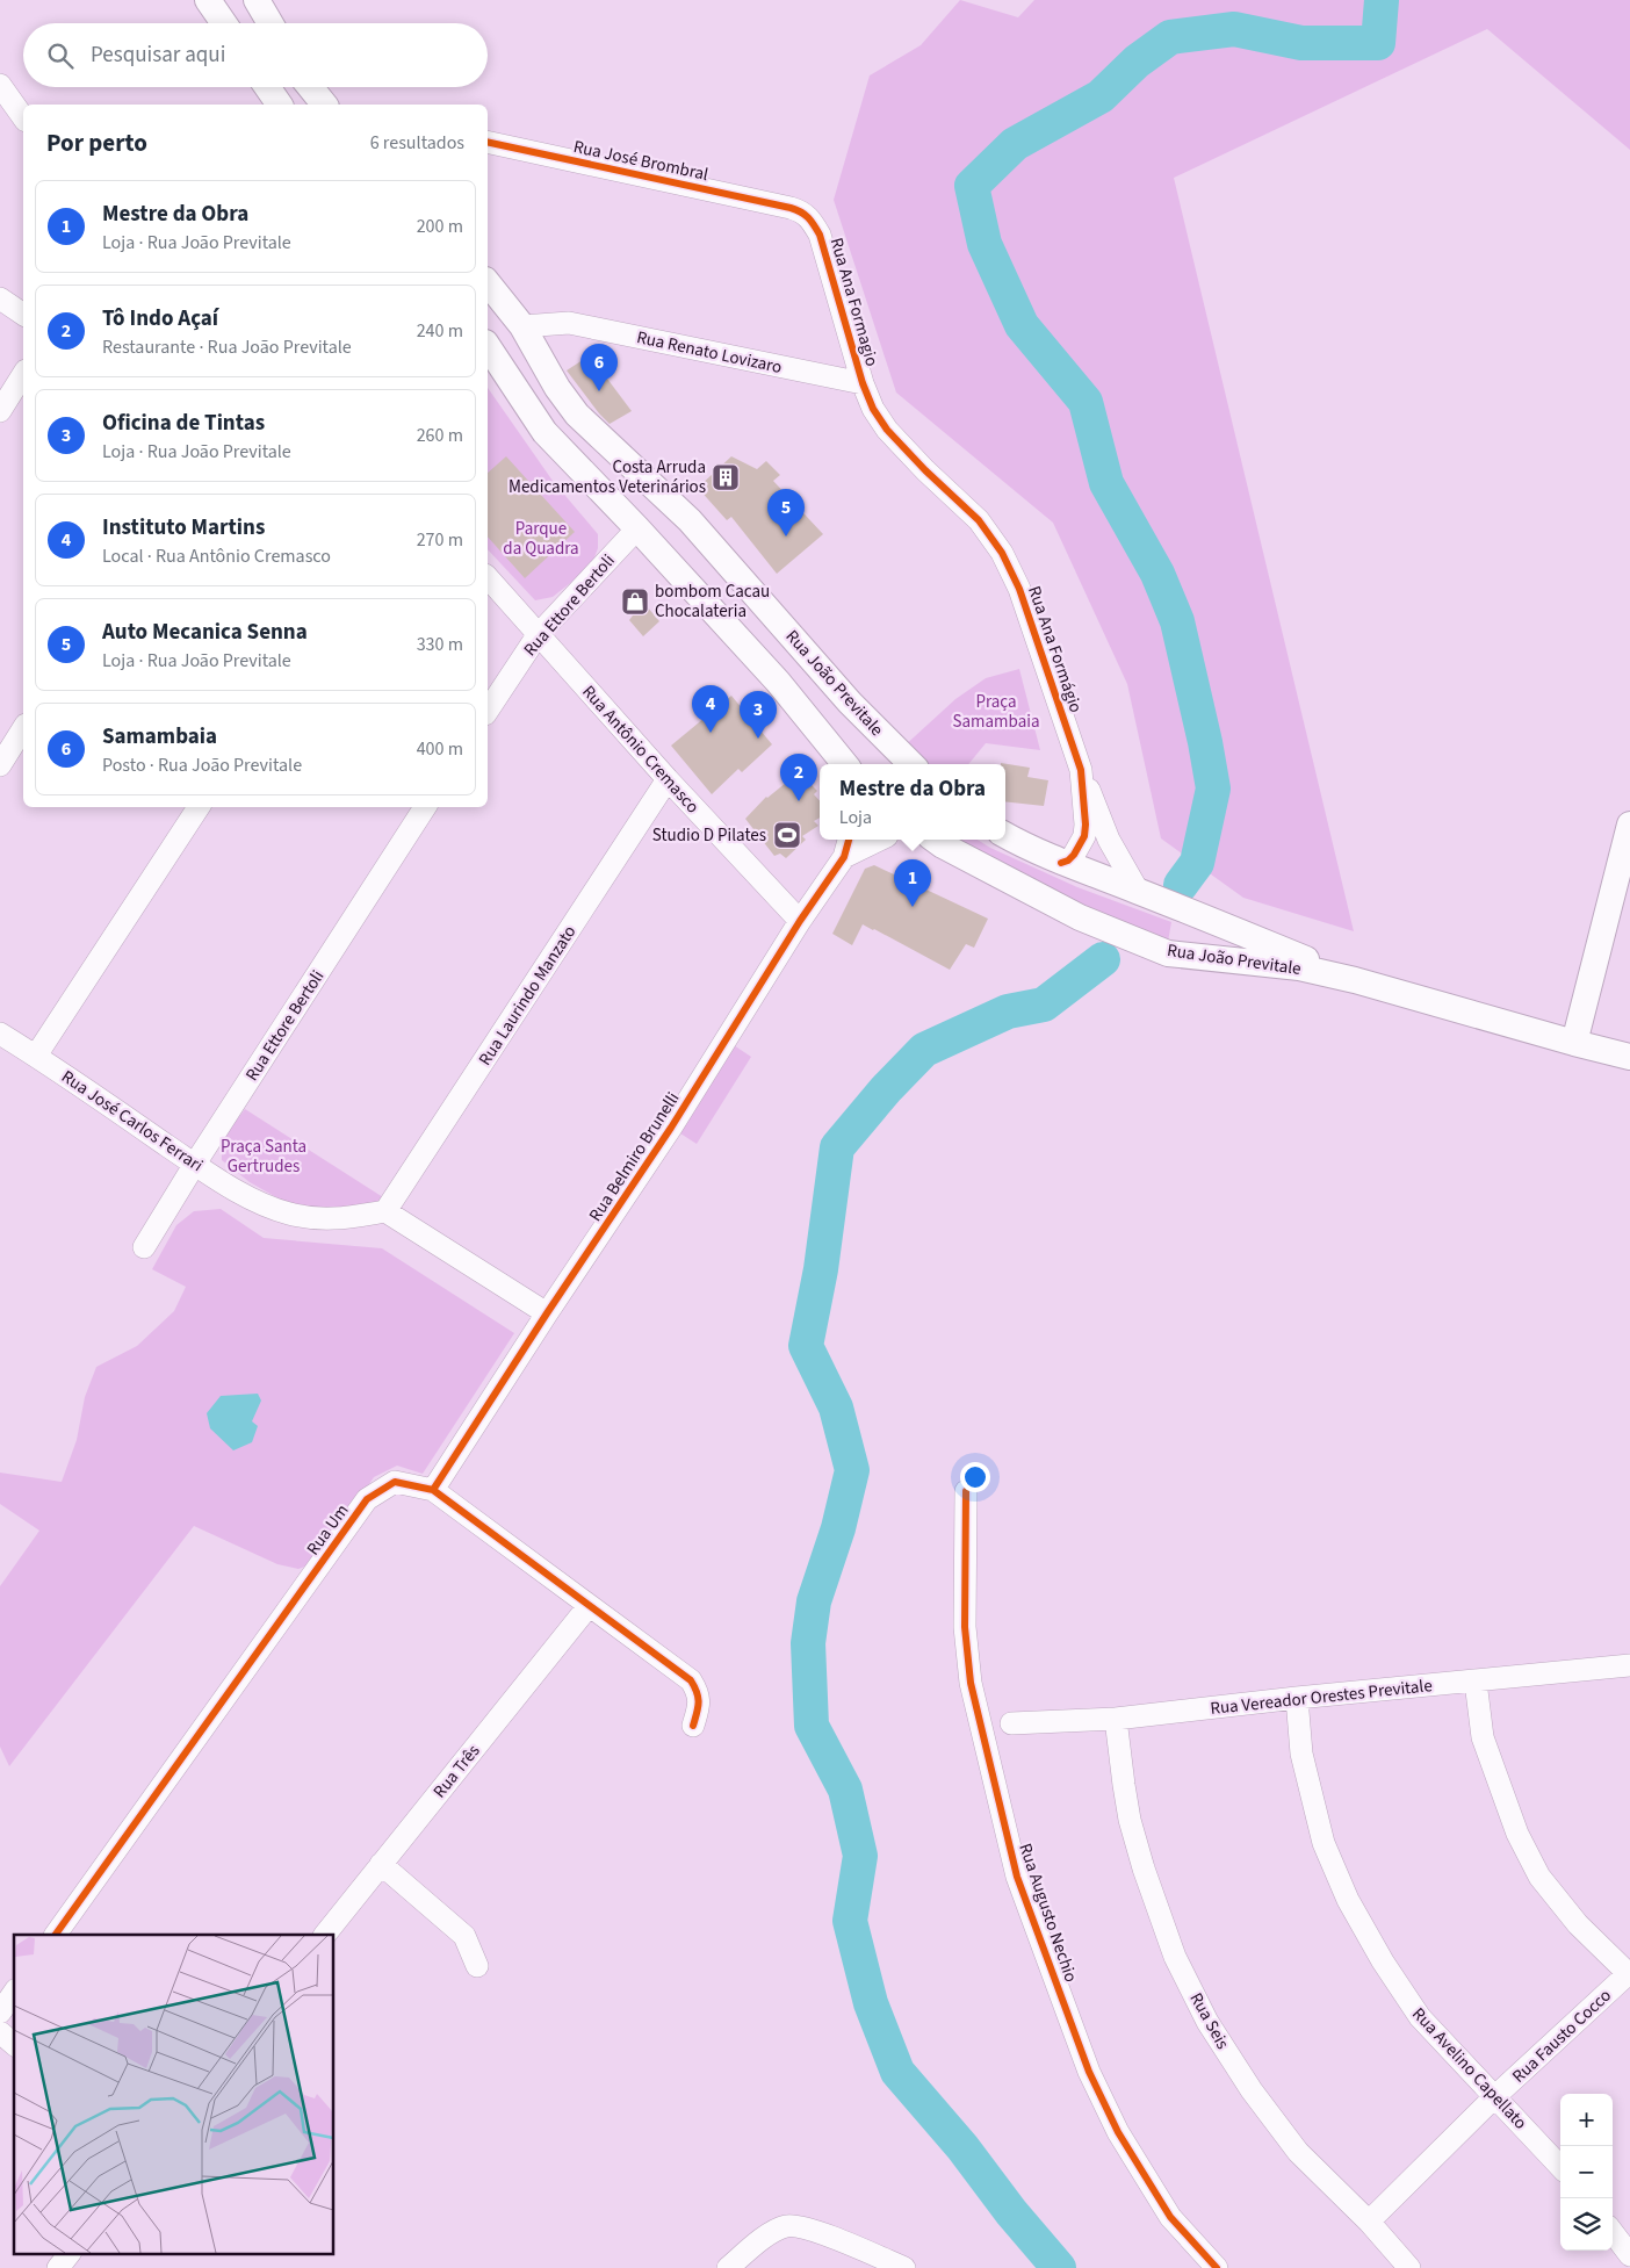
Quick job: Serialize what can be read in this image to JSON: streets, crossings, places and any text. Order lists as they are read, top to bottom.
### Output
{
  "streets": {
    "main road": ["Rua João Previtale"],
    "street": [
      "Rua José Brombral",
      "Rua Ana Formagio",
      "Rua Renato Lovizaro",
      "Rua Ettore Bertoli",
      "Rua Ana Formágio",
      "Rua Antônio Cremasco",
      "Rua Laurindo Manzato",
      "Rua José Carlos Ferrari",
      "Rua Belmiro Brunelli",
      "Rua Um",
      "Rua Vereador Orestes Previtale",
      "Rua Três",
      "Rua Augusto Nechio",
      "Rua Seis",
      "Rua Fausto Cocco",
      "Rua Avelino Capellato"
    ]
  },
  "crossings": [
    ["Rua José Brombral", "Rua Ana Formagio"],
    ["Rua Ana Formagio", "Rua Renato Lovizaro"],
    ["Rua Ana Formagio", "Rua Ana Formágio"],
    ["Rua Renato Lovizaro", "Rua Ana Formágio"],
    ["Rua Renato Lovizaro", "Rua João Previtale"],
    ["Rua Ettore Bertoli", "Rua Antônio Cremasco"],
    ["Rua Ettore Bertoli", "Rua José Carlos Ferrari"],
    ["Rua Ana Formágio", "Rua João Previtale"],
    ["Rua Antônio Cremasco", "Rua Laurindo Manzato"],
    ["Rua Antônio Cremasco", "Rua Belmiro Brunelli"],
    ["Rua Laurindo Manzato", "Rua José Carlos Ferrari"],
    ["Rua Belmiro Brunelli", "Rua Um"],
    ["Rua Um", "Rua Três"],
    ["Rua Vereador Orestes Previtale", "Rua Seis"],
    ["Rua Vereador Orestes Previtale", "Rua Avelino Capellato"],
    ["Rua Seis", "Rua Fausto Cocco"],
    ["Rua Fausto Cocco", "Rua Avelino Capellato"]
  ],
  "parks": ["Parque da Quadra", "Praça Samambaia", "Praça Santa Gertrudes"],
  "places": {
    "building": ["Costa Arruda Medicamentos Veterinários"],
    "shop": ["bombom Cacau Chocalateria"],
    "sports": ["Studio D Pilates"]
  },
  "page": {
    "search": "Pesquisar aqui",
    "heading": ["Por perto", "6 resultados"],
    "list": [
      {
        "mark": "1",
        "name": "Mestre da Obra",
        "note": "Loja · Rua João Previtale",
        "value": "200 m"
      },
      {
        "mark": "2",
        "name": "Tô Indo Açaí",
        "note": "Restaurante · Rua João Previtale",
        "value": "240 m"
      },
      {
        "mark": "3",
        "name": "Oficina de Tintas",
        "note": "Loja · Rua João Previtale",
        "value": "260 m"
      },
      {
        "mark": "4",
        "name": "Instituto Martins",
        "note": "Local · Rua Antônio Cremasco",
        "value": "270 m"
      },
      {
        "mark": "5",
        "name": "Auto Mecanica Senna",
        "note": "Loja · Rua João Previtale",
        "value": "330 m"
      },
      {
        "mark": "6",
        "name": "Samambaia",
        "note": "Posto · Rua João Previtale",
        "value": "400 m"
      }
    ],
    "pins": [
      "6",
      "5",
      "4",
      "3",
      "2",
      "1"
    ],
    "popup": ["Mestre da Obra", "Loja"],
    "map_buttons": ["+", "−"]
  }
}
